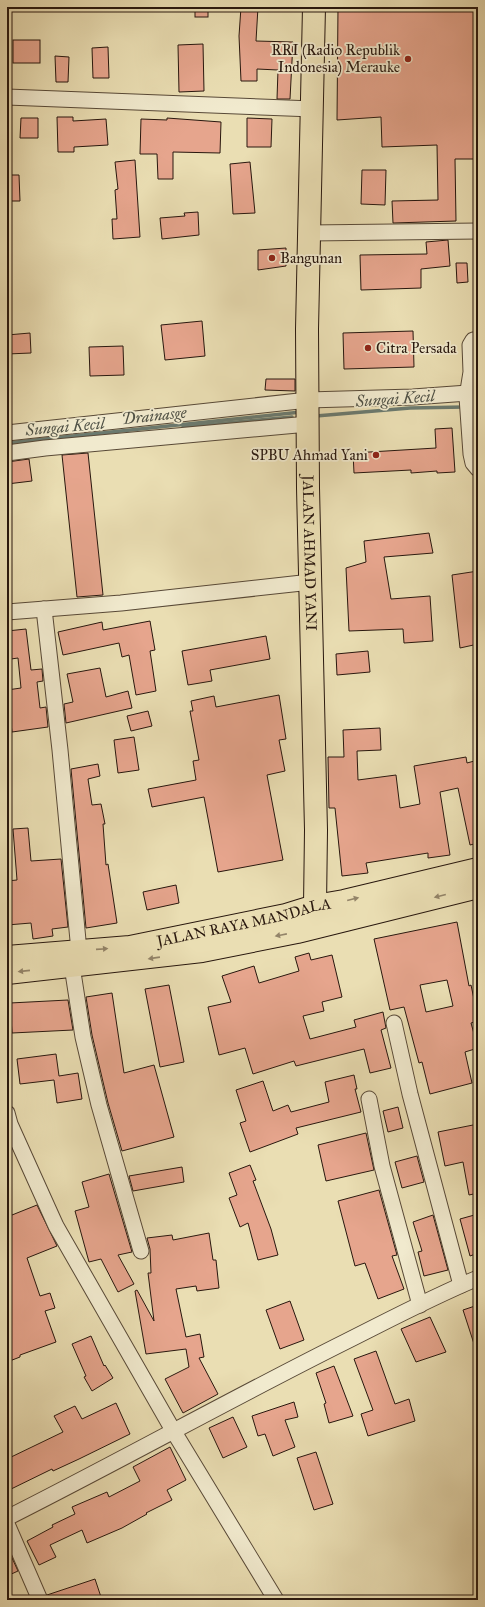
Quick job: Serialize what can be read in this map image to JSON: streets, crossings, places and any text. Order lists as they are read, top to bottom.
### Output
{
  "streets": {
    "highway": ["JALAN AHMAD YANI", "JALAN RAYA MANDALA"]
  },
  "crossings": [
    ["JALAN AHMAD YANI", "JALAN RAYA MANDALA"]
  ],
  "water": ["Sungai Kecil", "Drainasge"],
  "places": [
    "RRI (Radio Republik Indonesia) Merauke",
    "Bangunan",
    "Citra Persada",
    "SPBU Ahmad Yani"
  ]
}
